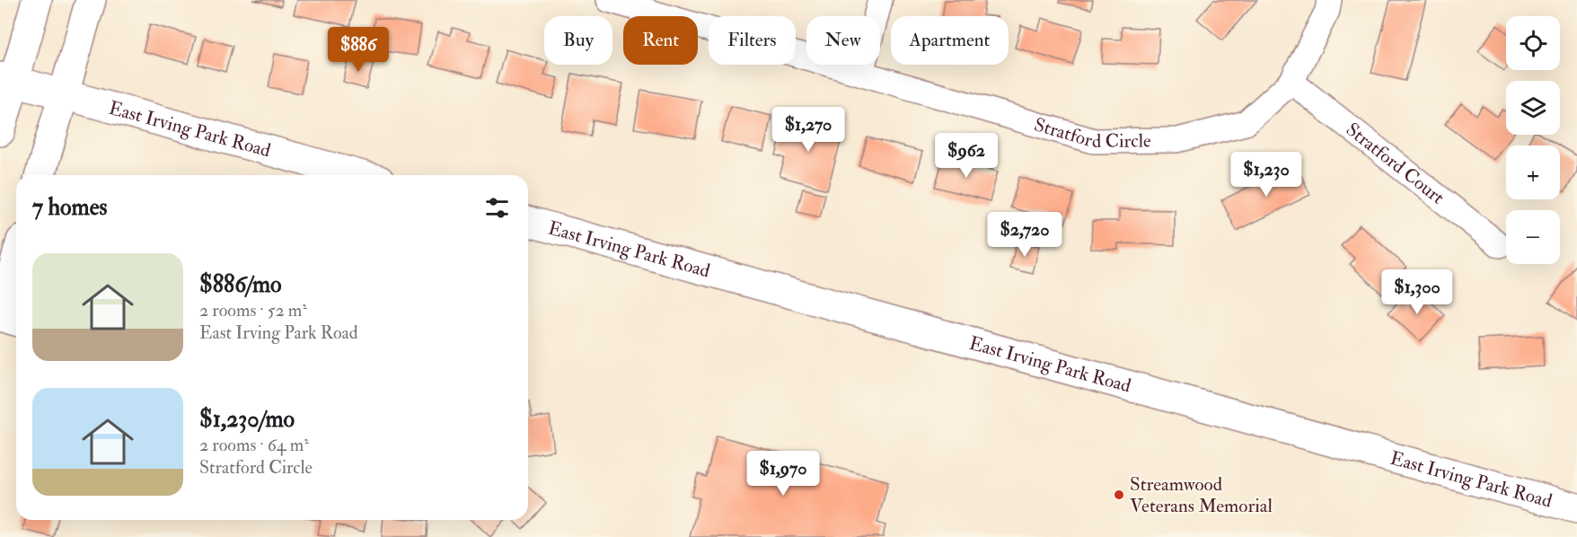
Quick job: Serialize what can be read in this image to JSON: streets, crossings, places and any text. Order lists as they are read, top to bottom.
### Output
{
  "streets": {
    "main road": ["East Irving Park Road"],
    "street": ["Stratford Circle", "Stratford Court"]
  },
  "crossings": [
    ["Stratford Circle", "Stratford Court"]
  ],
  "places": ["Streamwood Veterans Memorial"],
  "page": {
    "map_buttons": ["+", "−"],
    "chip": [
      "Buy",
      "Rent",
      "Filters",
      "New",
      "Apartment"
    ],
    "price": [
      "$886",
      "$1,270",
      "$962",
      "$1,230",
      "$2,720",
      "$1,300",
      "$1,970"
    ],
    "heading": "7 homes",
    "list": [
      {
        "name": "$886/mo",
        "note": "2 rooms · 52 m² · East Irving Park Road"
      },
      {
        "name": "$1,230/mo",
        "note": "2 rooms · 64 m² · Stratford Circle"
      }
    ]
  }
}
